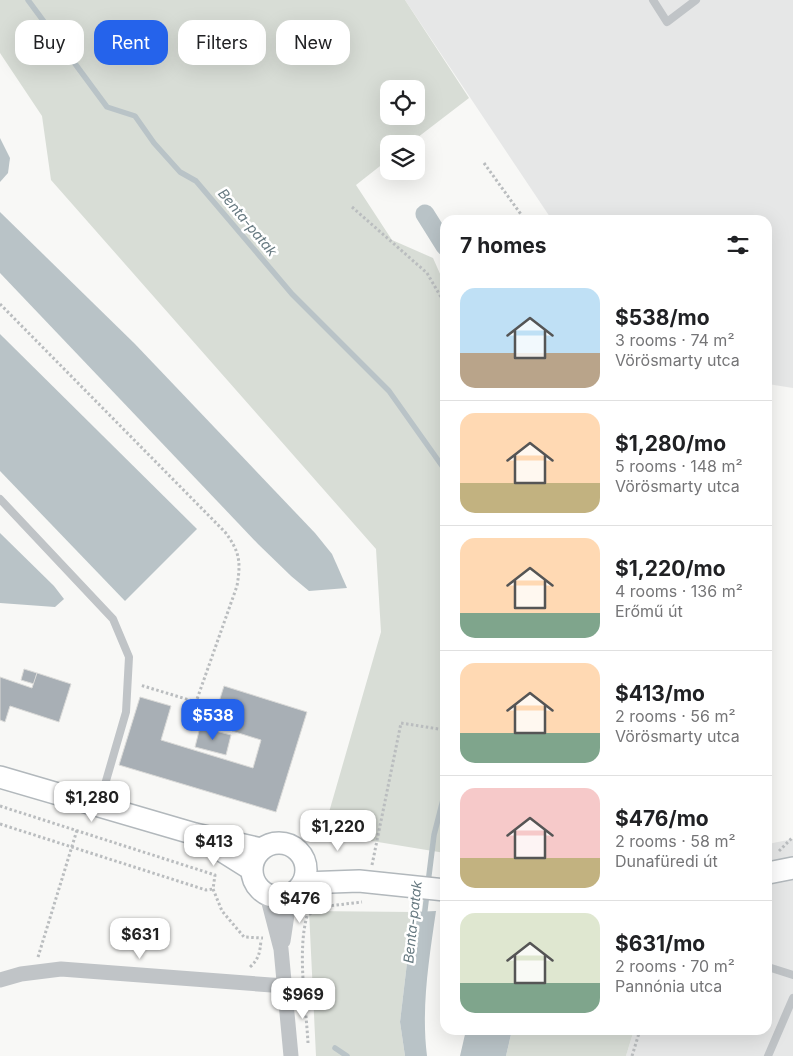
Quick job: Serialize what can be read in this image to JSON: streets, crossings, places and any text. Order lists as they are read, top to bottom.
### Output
{
  "water": ["Benta-patak"],
  "page": {
    "chip": [
      "Buy",
      "Rent",
      "Filters",
      "New"
    ],
    "heading": "7 homes",
    "list": [
      {
        "name": "$538/mo",
        "note": "3 rooms · 74 m² · Vörösmarty utca"
      },
      {
        "name": "$1,280/mo",
        "note": "5 rooms · 148 m² · Vörösmarty utca"
      },
      {
        "name": "$1,220/mo",
        "note": "4 rooms · 136 m² · Erőmű út"
      },
      {
        "name": "$413/mo",
        "note": "2 rooms · 56 m² · Vörösmarty utca"
      },
      {
        "name": "$476/mo",
        "note": "2 rooms · 58 m² · Dunafüredi út"
      },
      {
        "name": "$631/mo",
        "note": "2 rooms · 70 m² · Pannónia utca"
      }
    ],
    "price": [
      "$538",
      "$1,280",
      "$1,220",
      "$413",
      "$476",
      "$631",
      "$969"
    ]
  }
}
